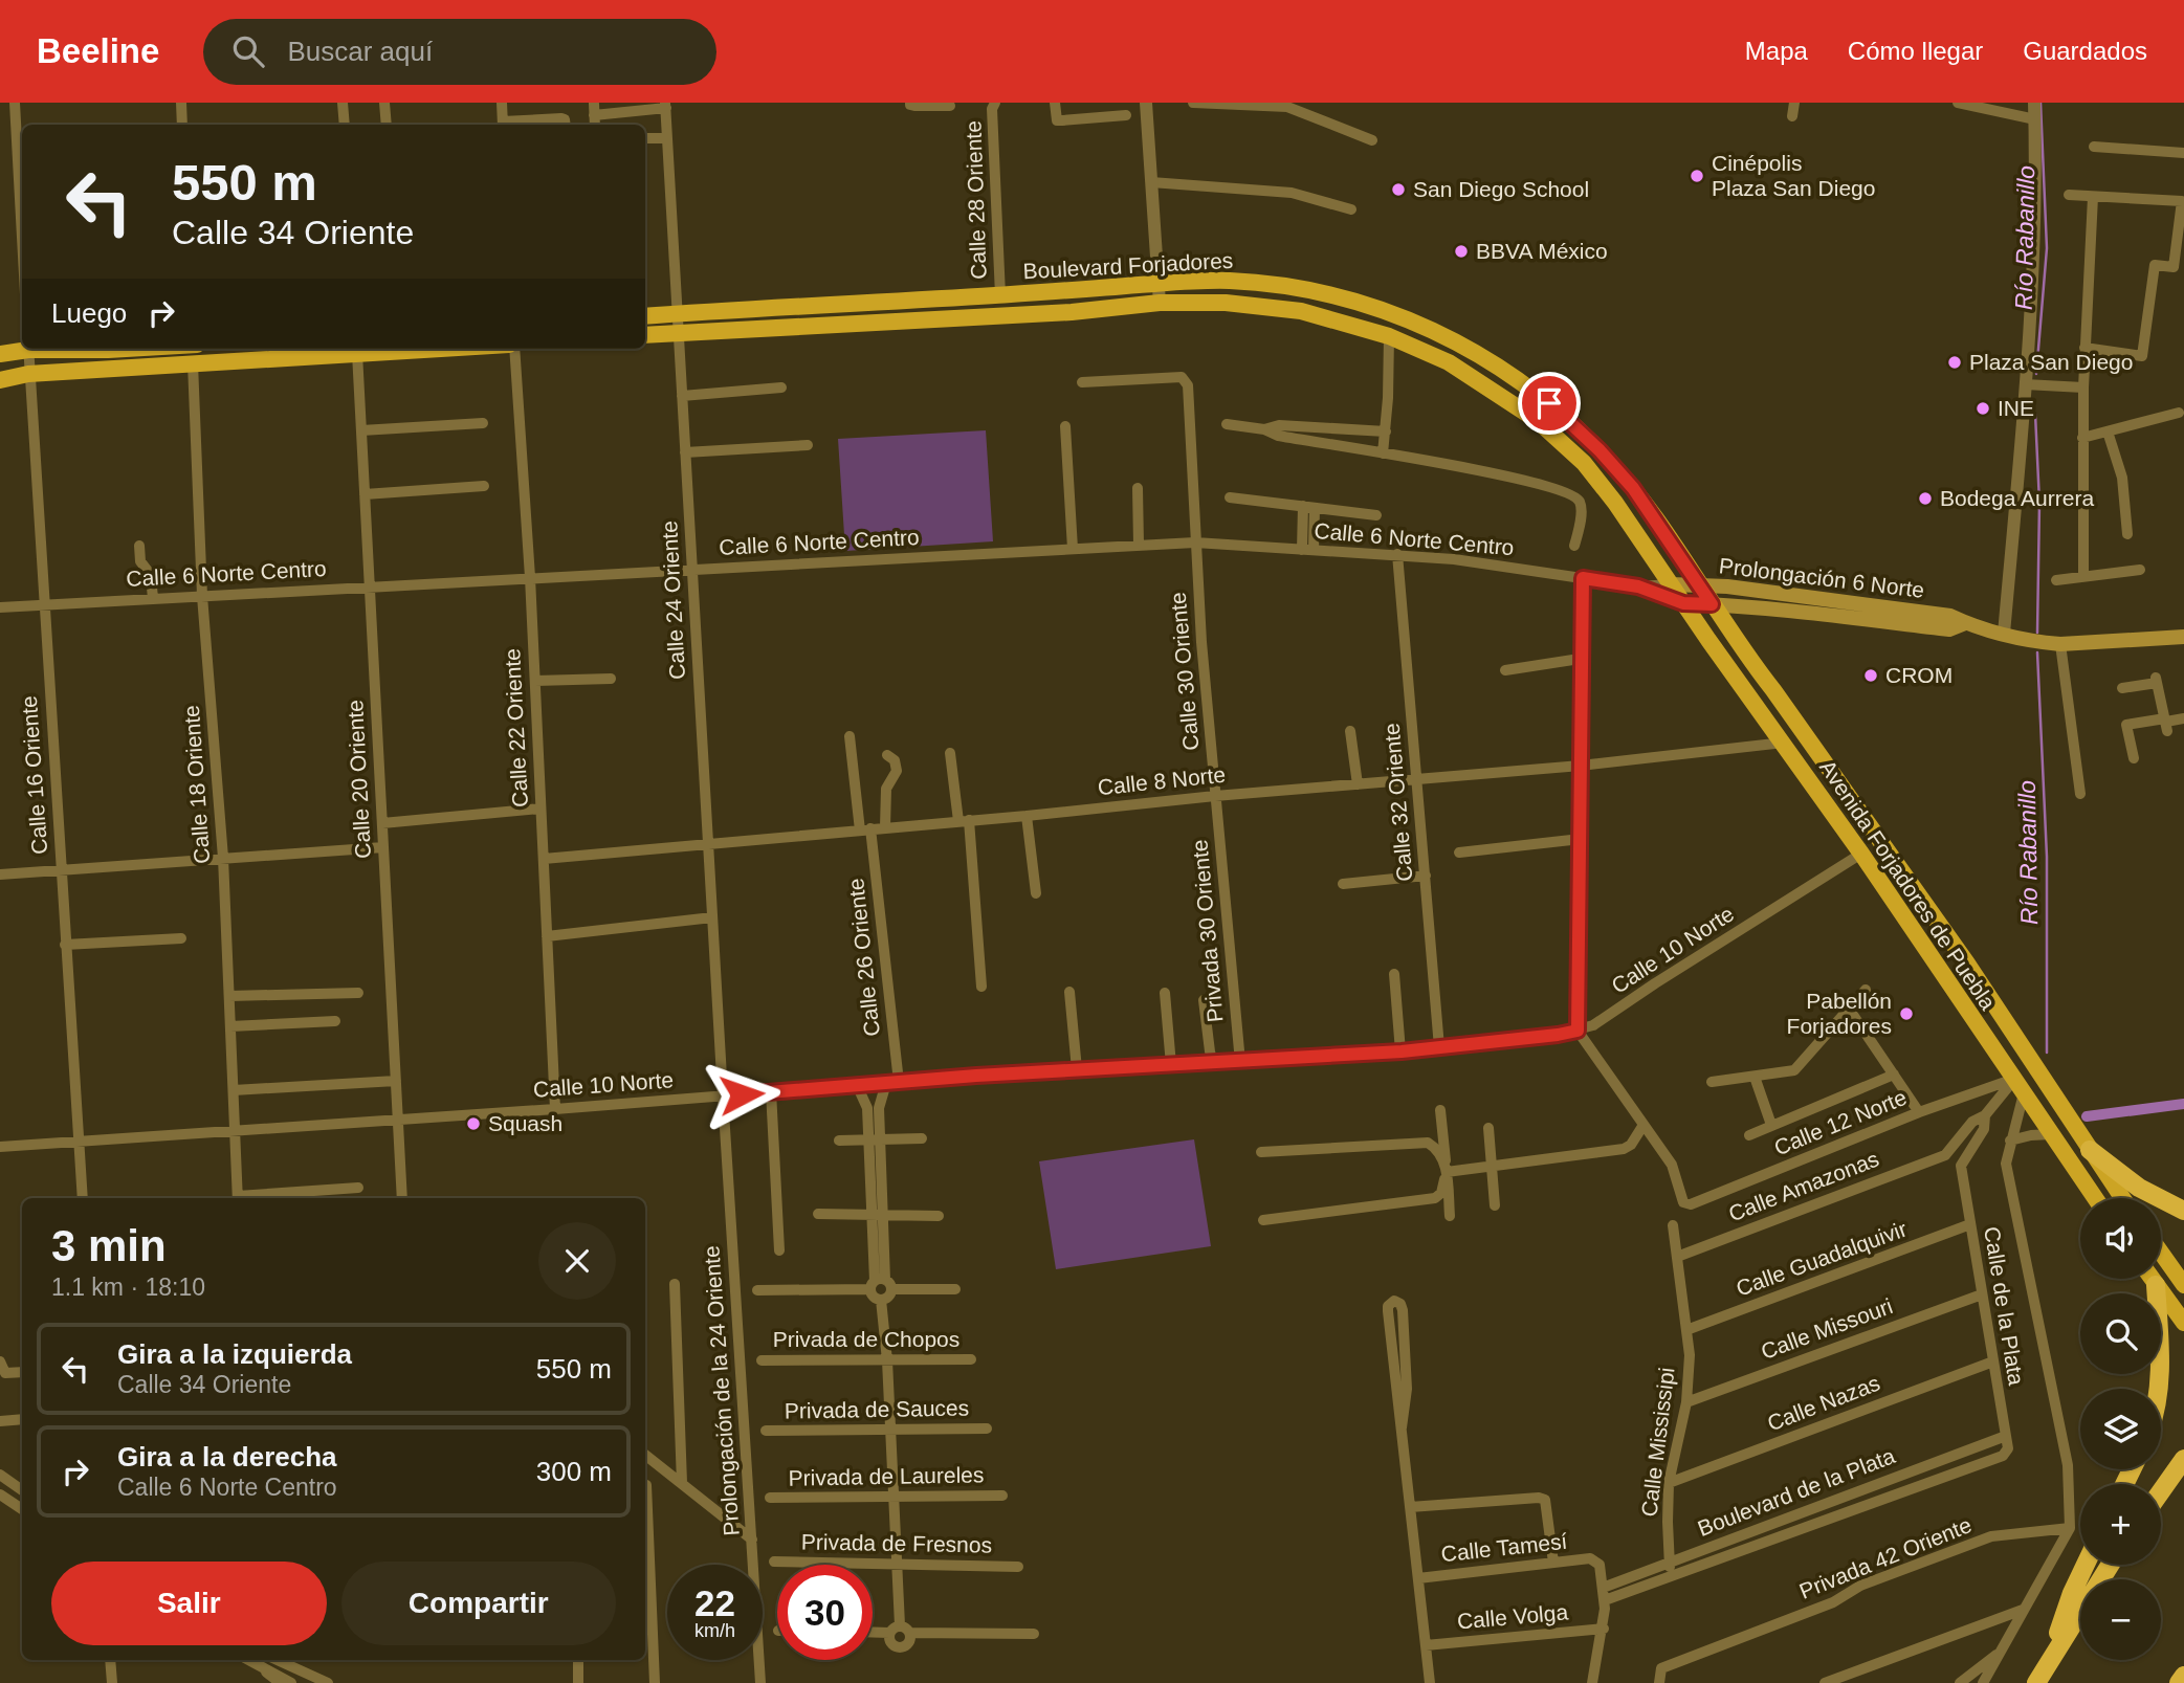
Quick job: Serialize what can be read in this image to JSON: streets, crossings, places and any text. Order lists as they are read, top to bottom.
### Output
{
  "streets": {
    "main road": ["Boulevard Forjadores", "Prolongación 6 Norte", "Avenida Forjadores de Puebla"],
    "street": [
      "Calle 28 Oriente",
      "Calle 6 Norte Centro",
      "Calle 24 Oriente",
      "Calle 30 Oriente",
      "Calle 22 Oriente",
      "Calle 16 Oriente",
      "Calle 20 Oriente",
      "Calle 8 Norte",
      "Calle 18 Oriente",
      "Calle 32 Oriente",
      "Privada 30 Oriente",
      "Calle 10 Norte",
      "Calle 26 Oriente",
      "Calle 12 Norte",
      "Calle Amazonas",
      "Calle Guadalquivir",
      "Calle de la Plata",
      "Calle Missouri",
      "Privada de Chopos",
      "Prolongación de la 24 Oriente",
      "Calle Nazas",
      "Privada de Sauces",
      "Calle Mississipi",
      "Privada de Laureles",
      "Boulevard de la Plata",
      "Privada de Fresnos",
      "Calle Tamesí",
      "Privada 42 Oriente",
      "Calle Volga"
    ]
  },
  "crossings": [
    ["Calle 28 Oriente", "Boulevard Forjadores"],
    ["Boulevard Forjadores", "Calle 6 Norte Centro"],
    ["Boulevard Forjadores", "Prolongación 6 Norte"],
    ["Boulevard Forjadores", "Calle 24 Oriente"],
    ["Boulevard Forjadores", "Avenida Forjadores de Puebla"],
    ["Calle 6 Norte Centro", "Prolongación 6 Norte"],
    ["Calle 6 Norte Centro", "Calle 24 Oriente"],
    ["Calle 6 Norte Centro", "Calle 30 Oriente"],
    ["Calle 6 Norte Centro", "Calle 22 Oriente"],
    ["Calle 6 Norte Centro", "Calle 16 Oriente"],
    ["Calle 6 Norte Centro", "Calle 20 Oriente"],
    ["Calle 6 Norte Centro", "Calle 18 Oriente"],
    ["Calle 6 Norte Centro", "Calle 32 Oriente"],
    ["Calle 6 Norte Centro", "Avenida Forjadores de Puebla"],
    ["Prolongación 6 Norte", "Avenida Forjadores de Puebla"],
    ["Calle 24 Oriente", "Calle 8 Norte"],
    ["Calle 24 Oriente", "Calle 10 Norte"],
    ["Calle 24 Oriente", "Prolongación de la 24 Oriente"],
    ["Calle 30 Oriente", "Calle 8 Norte"],
    ["Calle 30 Oriente", "Privada 30 Oriente"],
    ["Calle 22 Oriente", "Calle 8 Norte"],
    ["Calle 22 Oriente", "Calle 10 Norte"],
    ["Calle 16 Oriente", "Calle 10 Norte"],
    ["Calle 20 Oriente", "Calle 10 Norte"],
    ["Calle 8 Norte", "Calle 32 Oriente"],
    ["Calle 8 Norte", "Avenida Forjadores de Puebla"],
    ["Calle 8 Norte", "Privada 30 Oriente"],
    ["Calle 8 Norte", "Calle 26 Oriente"],
    ["Calle 18 Oriente", "Calle 10 Norte"],
    ["Calle 32 Oriente", "Calle 10 Norte"],
    ["Avenida Forjadores de Puebla", "Calle 10 Norte"],
    ["Avenida Forjadores de Puebla", "Calle 12 Norte"],
    ["Privada 30 Oriente", "Calle 10 Norte"],
    ["Calle 10 Norte", "Calle 26 Oriente"],
    ["Calle 10 Norte", "Prolongación de la 24 Oriente"],
    ["Calle Amazonas", "Calle Mississipi"],
    ["Calle Guadalquivir", "Calle de la Plata"],
    ["Calle Guadalquivir", "Calle Mississipi"],
    ["Calle de la Plata", "Calle Missouri"],
    ["Calle de la Plata", "Calle Nazas"],
    ["Calle de la Plata", "Boulevard de la Plata"],
    ["Calle Missouri", "Calle Mississipi"],
    ["Calle Nazas", "Calle Mississipi"],
    ["Calle Mississipi", "Boulevard de la Plata"],
    ["Boulevard de la Plata", "Calle Tamesí"]
  ],
  "water": ["Río Rabanillo"],
  "places": [
    "Cinépolis Plaza San Diego",
    "San Diego School",
    "BBVA México",
    "Plaza San Diego",
    "INE",
    "Bodega Aurrera",
    "CROM",
    "Pabellón Forjadores",
    "Squash"
  ],
  "page": {
    "header": "Beeline",
    "search": "Buscar aquí",
    "nav": ["Mapa", "Cómo llegar", "Guardados"],
    "turn": ["550 m", "Calle 34 Oriente"],
    "then": "Luego",
    "map_buttons": ["+", "−"],
    "heading": ["3 min", "1.1 km · 18:10"],
    "list": [
      {
        "name": "Gira a la izquierda",
        "note": "Calle 34 Oriente",
        "value": "550 m"
      },
      {
        "name": "Gira a la derecha",
        "note": "Calle 6 Norte Centro",
        "value": "300 m"
      }
    ],
    "buttons": ["Salir", "Compartir"],
    "speed": "22 km/h",
    "limit": "30"
  }
}
